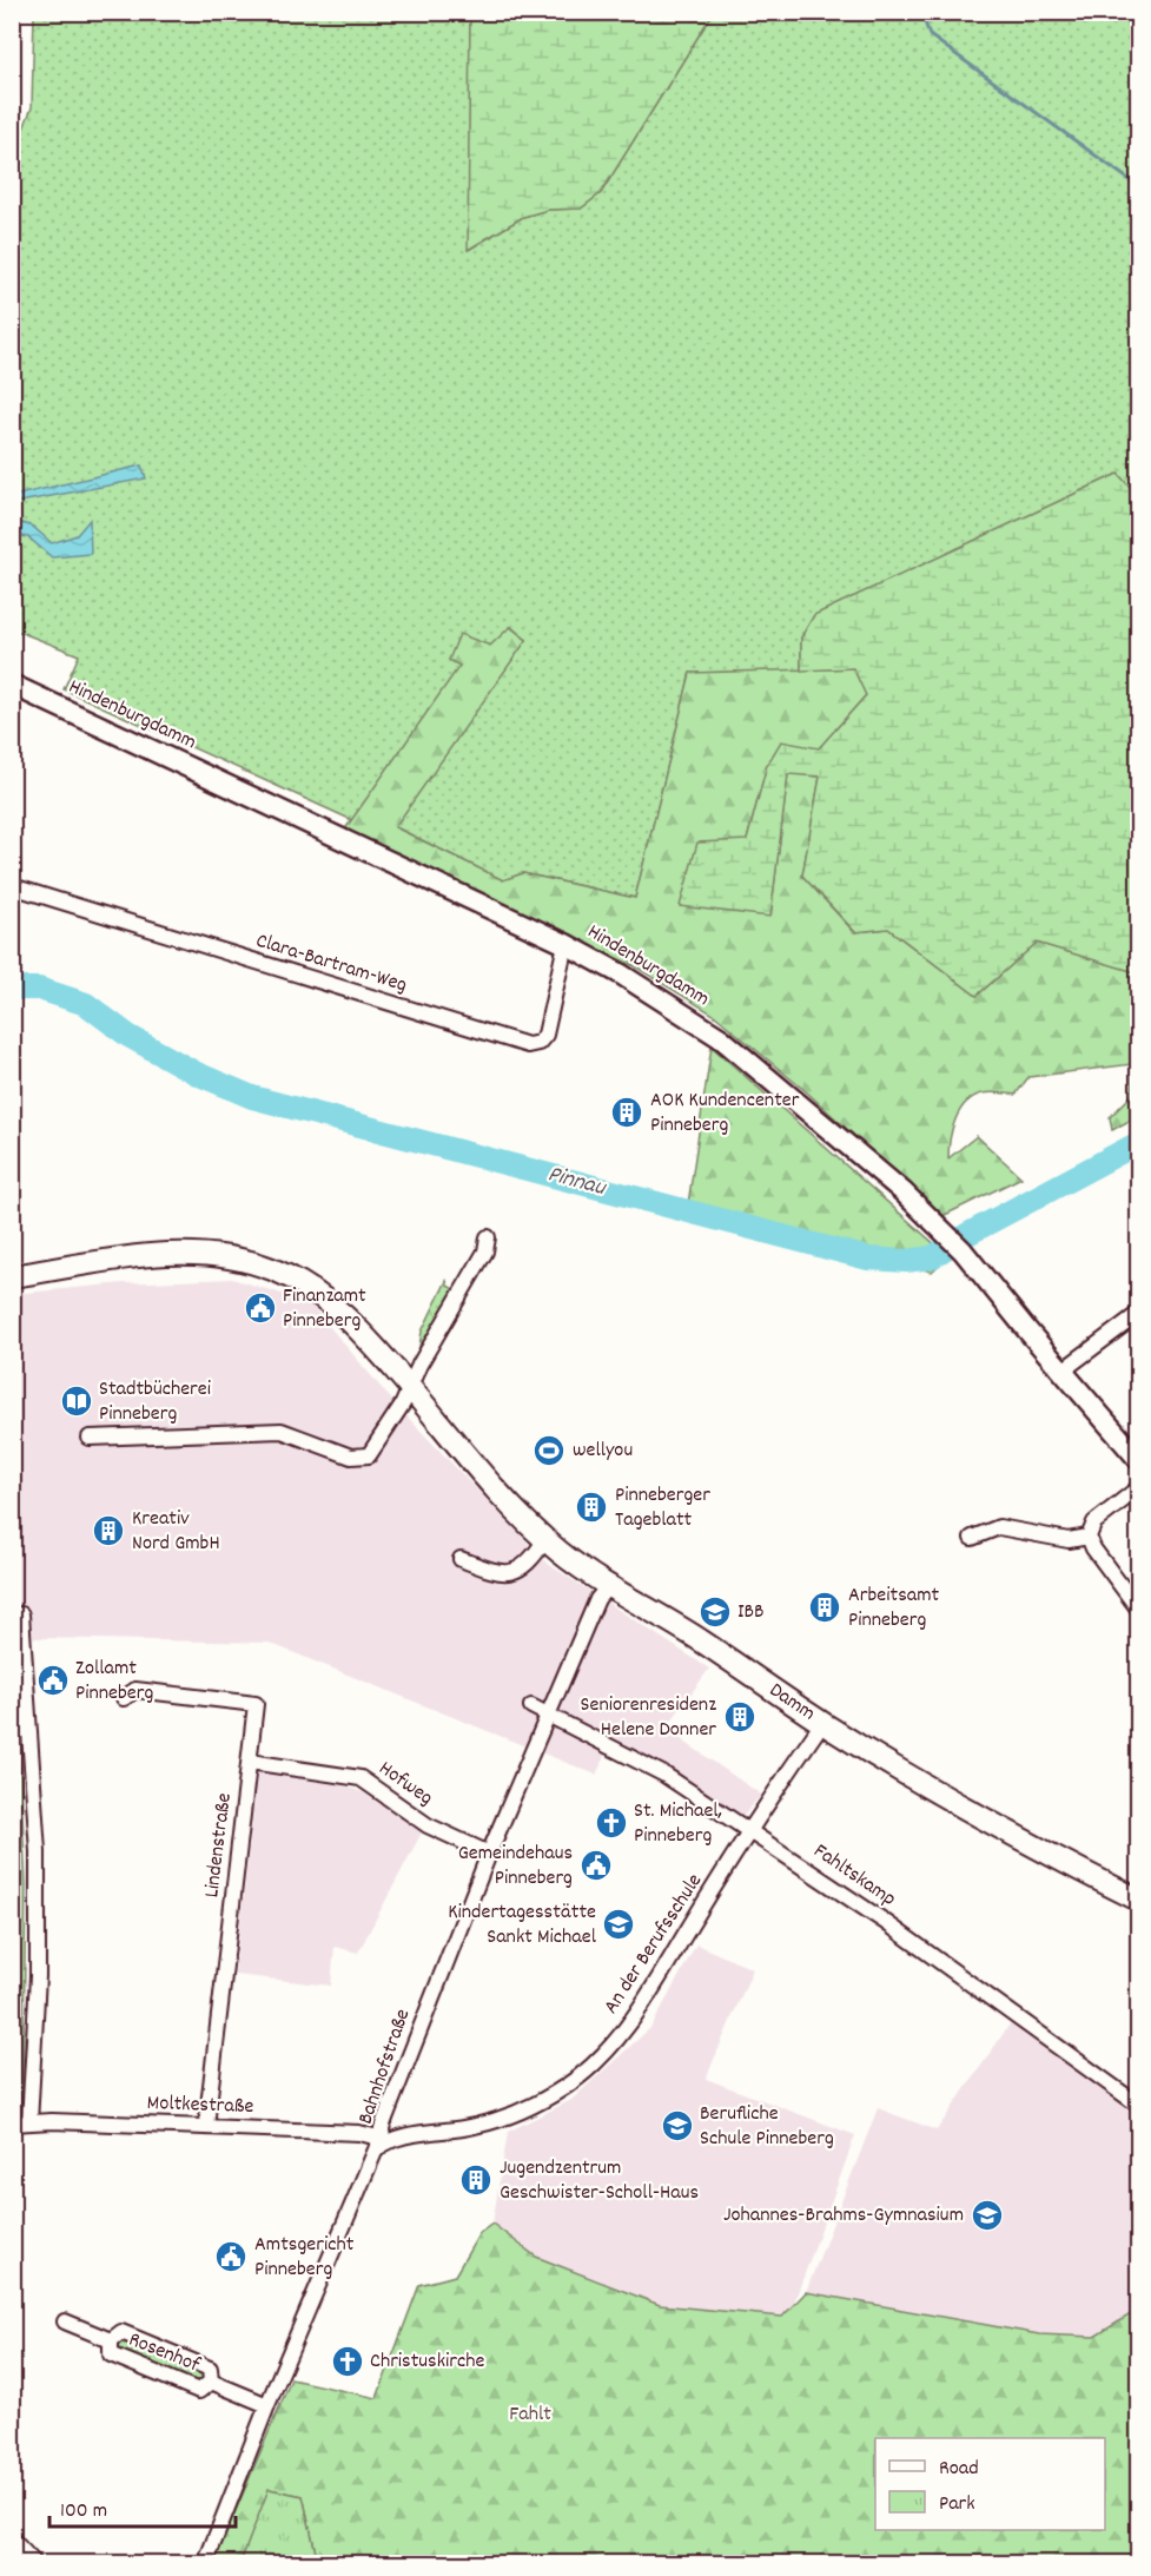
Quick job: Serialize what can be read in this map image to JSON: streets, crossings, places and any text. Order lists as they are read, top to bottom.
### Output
{
  "streets": {
    "main road": ["Damm"],
    "street": [
      "Hindenburgdamm",
      "Clara-Bartram-Weg",
      "Hofweg",
      "Lindenstraße",
      "Fahltskamp",
      "An der Berufsschule",
      "Bahnhofstraße",
      "Moltkestraße",
      "Rosenhof"
    ]
  },
  "crossings": [
    ["Hindenburgdamm", "Clara-Bartram-Weg"],
    ["Damm", "An der Berufsschule"],
    ["Damm", "Bahnhofstraße"],
    ["Hofweg", "Lindenstraße"],
    ["Hofweg", "Bahnhofstraße"],
    ["Lindenstraße", "Moltkestraße"],
    ["Fahltskamp", "An der Berufsschule"],
    ["Fahltskamp", "Bahnhofstraße"],
    ["An der Berufsschule", "Bahnhofstraße"],
    ["An der Berufsschule", "Moltkestraße"],
    ["Bahnhofstraße", "Moltkestraße"],
    ["Bahnhofstraße", "Rosenhof"]
  ],
  "water": ["Pinnau"],
  "parks": ["Fahlt"],
  "places": {
    "building": [
      "AOK Kundencenter Pinneberg",
      "Pinneberger Tageblatt",
      "Kreativ Nord GmbH",
      "Arbeitsamt Pinneberg",
      "Seniorenresidenz Helene Donner",
      "Jugendzentrum Geschwister-Scholl-Haus"
    ],
    "public building": [
      "Finanzamt Pinneberg",
      "Zollamt Pinneberg",
      "Gemeindehaus Pinneberg",
      "Amtsgericht Pinneberg"
    ],
    "library": ["Stadtbücherei Pinneberg"],
    "sports": ["wellyou"],
    "school or university": [
      "IBB",
      "Kindertagesstätte Sankt Michael",
      "Berufliche Schule Pinneberg",
      "Johannes-Brahms-Gymnasium"
    ],
    "church": ["St. Michael, Pinneberg", "Christuskirche"]
  },
  "legend": ["Road", "Park"],
  "scale_bar": "100 m"
}
